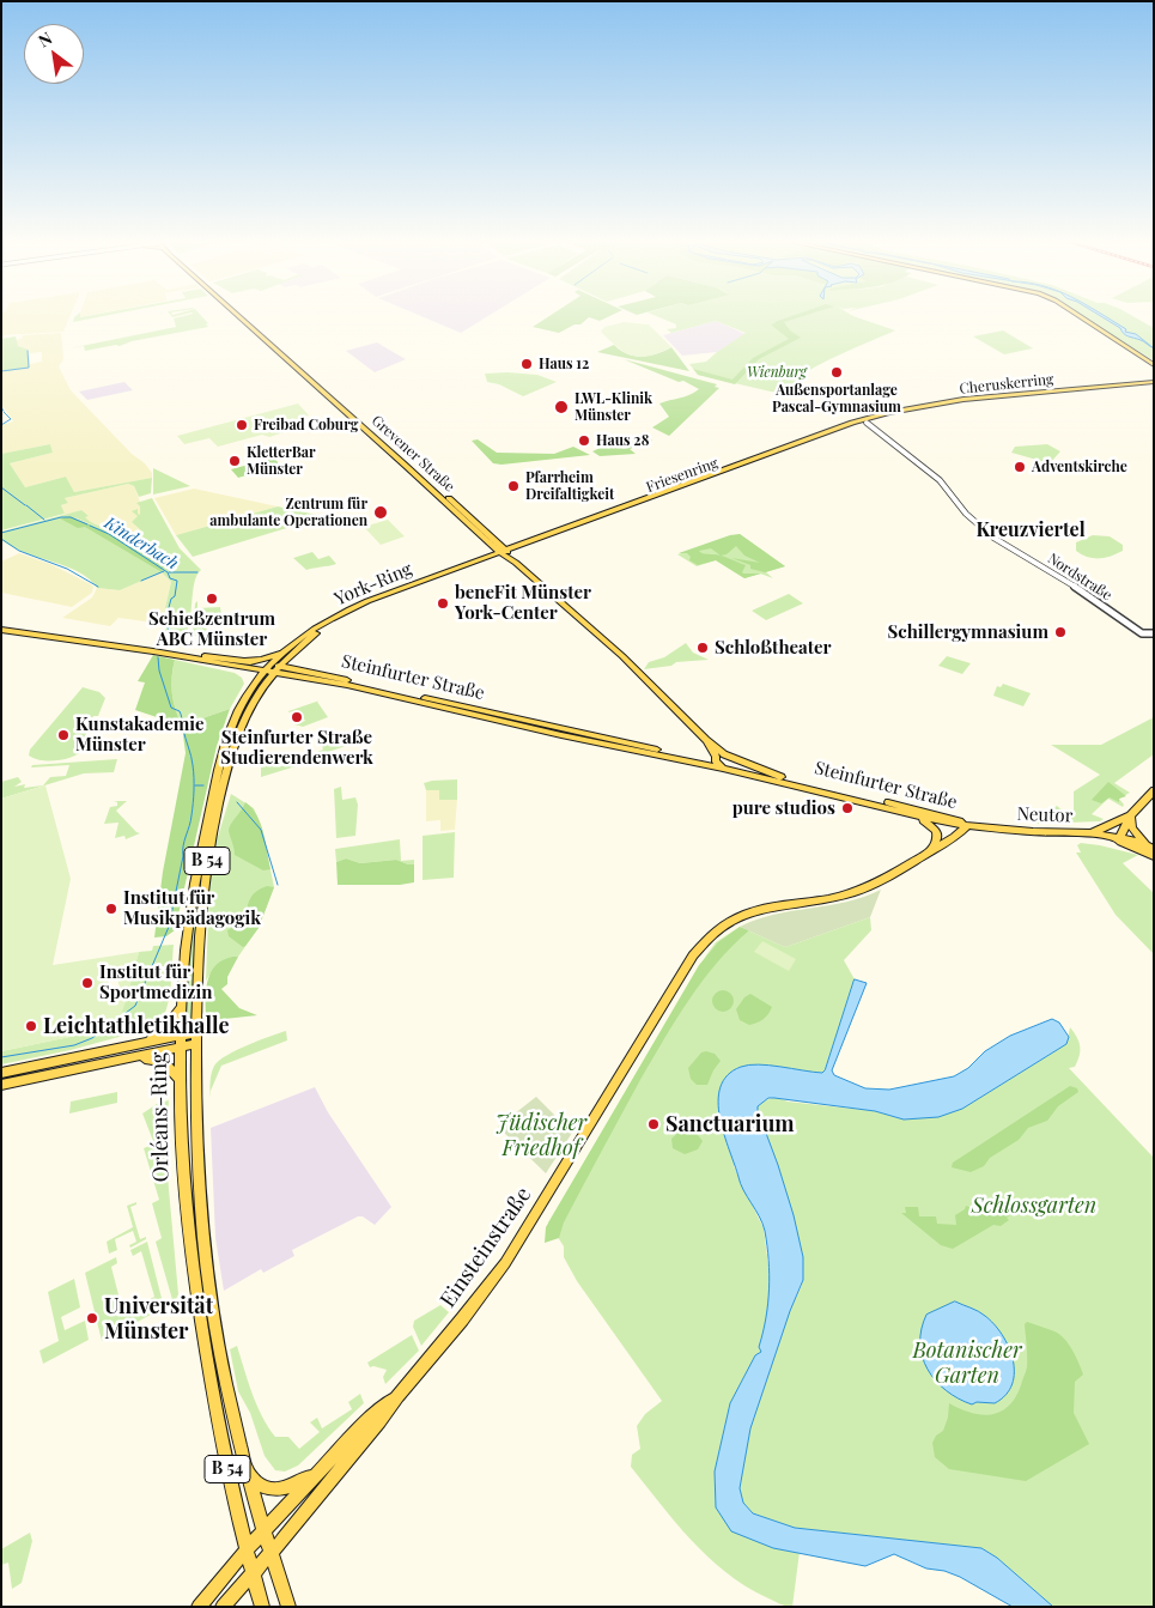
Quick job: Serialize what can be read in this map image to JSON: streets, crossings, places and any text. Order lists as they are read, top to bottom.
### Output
{
  "streets": {
    "main road": [
      "Cheruskerring",
      "Grevener Straße",
      "Friesenring",
      "York-Ring",
      "Steinfurter Straße",
      "Neutor",
      "B 54",
      "Orléans-Ring",
      "Einsteinstraße"
    ],
    "street": ["Nordstraße"]
  },
  "crossings": [
    ["Cheruskerring", "Friesenring"],
    ["Cheruskerring", "Nordstraße"],
    ["Grevener Straße", "Friesenring"],
    ["Grevener Straße", "York-Ring"],
    ["Grevener Straße", "Steinfurter Straße"],
    ["Friesenring", "Nordstraße"],
    ["Friesenring", "York-Ring"],
    ["York-Ring", "Steinfurter Straße"],
    ["York-Ring", "Orléans-Ring"],
    ["Steinfurter Straße", "Neutor"],
    ["Steinfurter Straße", "Orléans-Ring"],
    ["Steinfurter Straße", "Einsteinstraße"],
    ["Neutor", "Einsteinstraße"],
    ["B 54", "Orléans-Ring"],
    ["B 54", "Einsteinstraße"],
    ["Orléans-Ring", "Einsteinstraße"]
  ],
  "districts": ["Kreuzviertel"],
  "water": ["Kinderbach"],
  "parks": [
    "Wienburg",
    "Jüdischer Friedhof",
    "Schlossgarten",
    "Botanischer Garten"
  ],
  "places": [
    "Haus 12",
    "Außensportanlage Pascal-Gymnasium",
    "LWL-Klinik Münster",
    "Freibad Coburg",
    "Haus 28",
    "KletterBar Münster",
    "Adventskirche",
    "Pfarrheim Dreifaltigkeit",
    "Zentrum für ambulante Operationen",
    "Schießzentrum ABC Münster",
    "beneFit Münster York-Center",
    "Schillergymnasium",
    "Schloßtheater",
    "Steinfurter Straße Studierendenwerk",
    "Kunstakademie Münster",
    "pure studios",
    "Institut für Musikpädagogik",
    "Institut für Sportmedizin",
    "Leichtathletikhalle",
    "Sanctuarium",
    "Universität Münster"
  ],
  "north": "top left"
}
